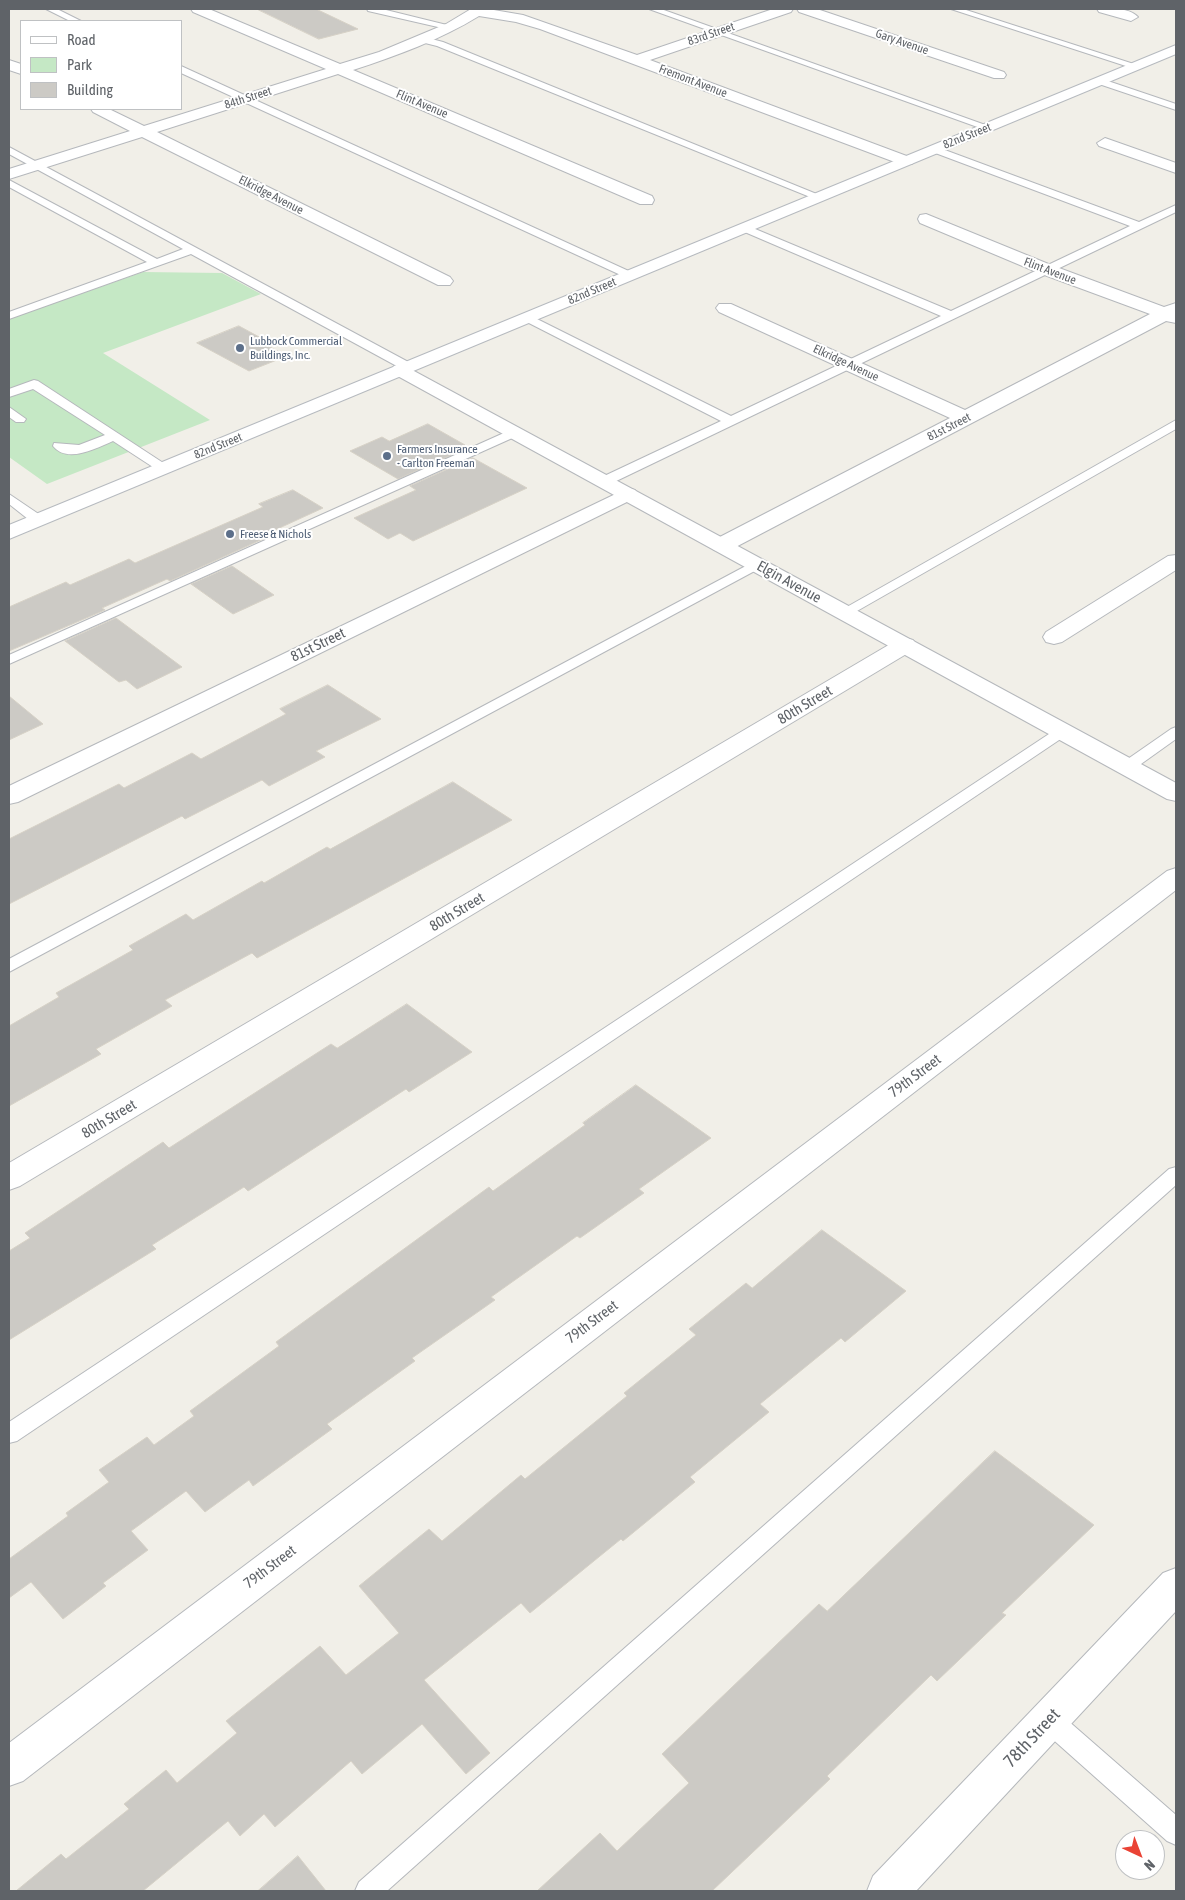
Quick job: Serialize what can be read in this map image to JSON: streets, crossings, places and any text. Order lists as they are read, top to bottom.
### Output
{
  "streets": {
    "street": [
      "83rd Street",
      "Gary Avenue",
      "Fremont Avenue",
      "84th Street",
      "Flint Avenue",
      "82nd Street",
      "Elkridge Avenue",
      "81st Street",
      "Elgin Avenue",
      "80th Street",
      "79th Street",
      "78th Street"
    ]
  },
  "crossings": [
    ["83rd Street", "Fremont Avenue"],
    ["Fremont Avenue", "84th Street"],
    ["Fremont Avenue", "82nd Street"],
    ["84th Street", "Flint Avenue"],
    ["84th Street", "Elkridge Avenue"],
    ["Flint Avenue", "81st Street"],
    ["82nd Street", "Elgin Avenue"],
    ["Elkridge Avenue", "81st Street"],
    ["81st Street", "Elgin Avenue"],
    ["Elgin Avenue", "80th Street"]
  ],
  "places": ["Lubbock Commercial Buildings, Inc.", "Farmers Insurance - Carlton Freeman", "Freese & Nichols"],
  "legend": ["Road", "Park", "Building"],
  "north": "bottom right"
}
